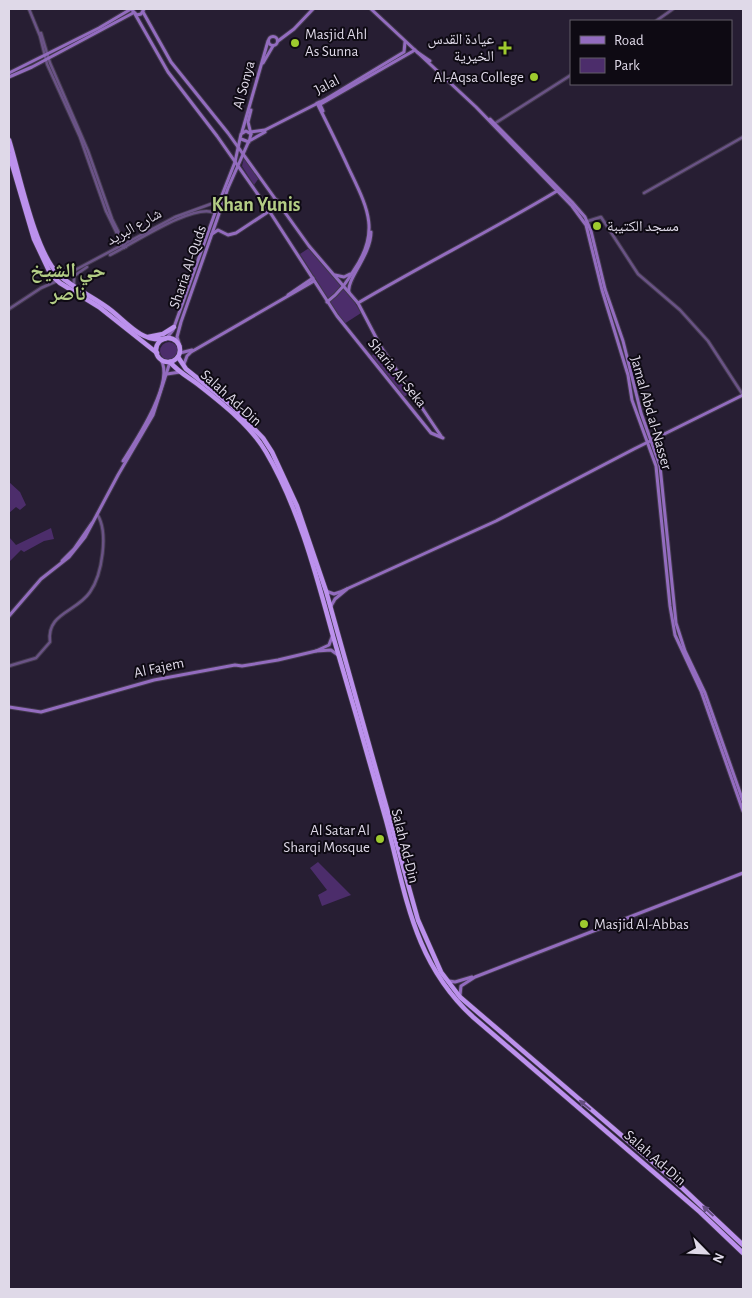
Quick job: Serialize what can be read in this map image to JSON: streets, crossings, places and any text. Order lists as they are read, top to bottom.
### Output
{
  "streets": {
    "highway": ["Salah Ad-Din"],
    "main road": [
      "Al Sonya",
      "Jalal",
      "Sharia Al-Quds",
      "Sharia Al-Seka",
      "Jamal Abd al-Nasser",
      "Al Fajem"
    ],
    "street": ["شارع البريد"]
  },
  "crossings": [
    ["Al Sonya", "Jalal"],
    ["Al Sonya", "Sharia Al-Quds"],
    ["Jalal", "Sharia Al-Quds"],
    ["Jalal", "Jamal Abd al-Nasser"],
    ["شارع البريد", "Sharia Al-Quds"],
    ["Sharia Al-Quds", "Sharia Al-Seka"],
    ["Sharia Al-Quds", "Salah Ad-Din"]
  ],
  "districts": ["Khan Yunis", "حي الشيخ ناصر"],
  "places": {
    "other": [
      "Masjid Ahl As Sunna",
      "Al-Aqsa College",
      "مسجد الكتيبة",
      "Al Satar Al Sharqi Mosque",
      "Masjid Al-Abbas"
    ],
    "health": ["عيادة القدس الخيرية"]
  },
  "legend": ["Road", "Park"],
  "north": "bottom right"
}
